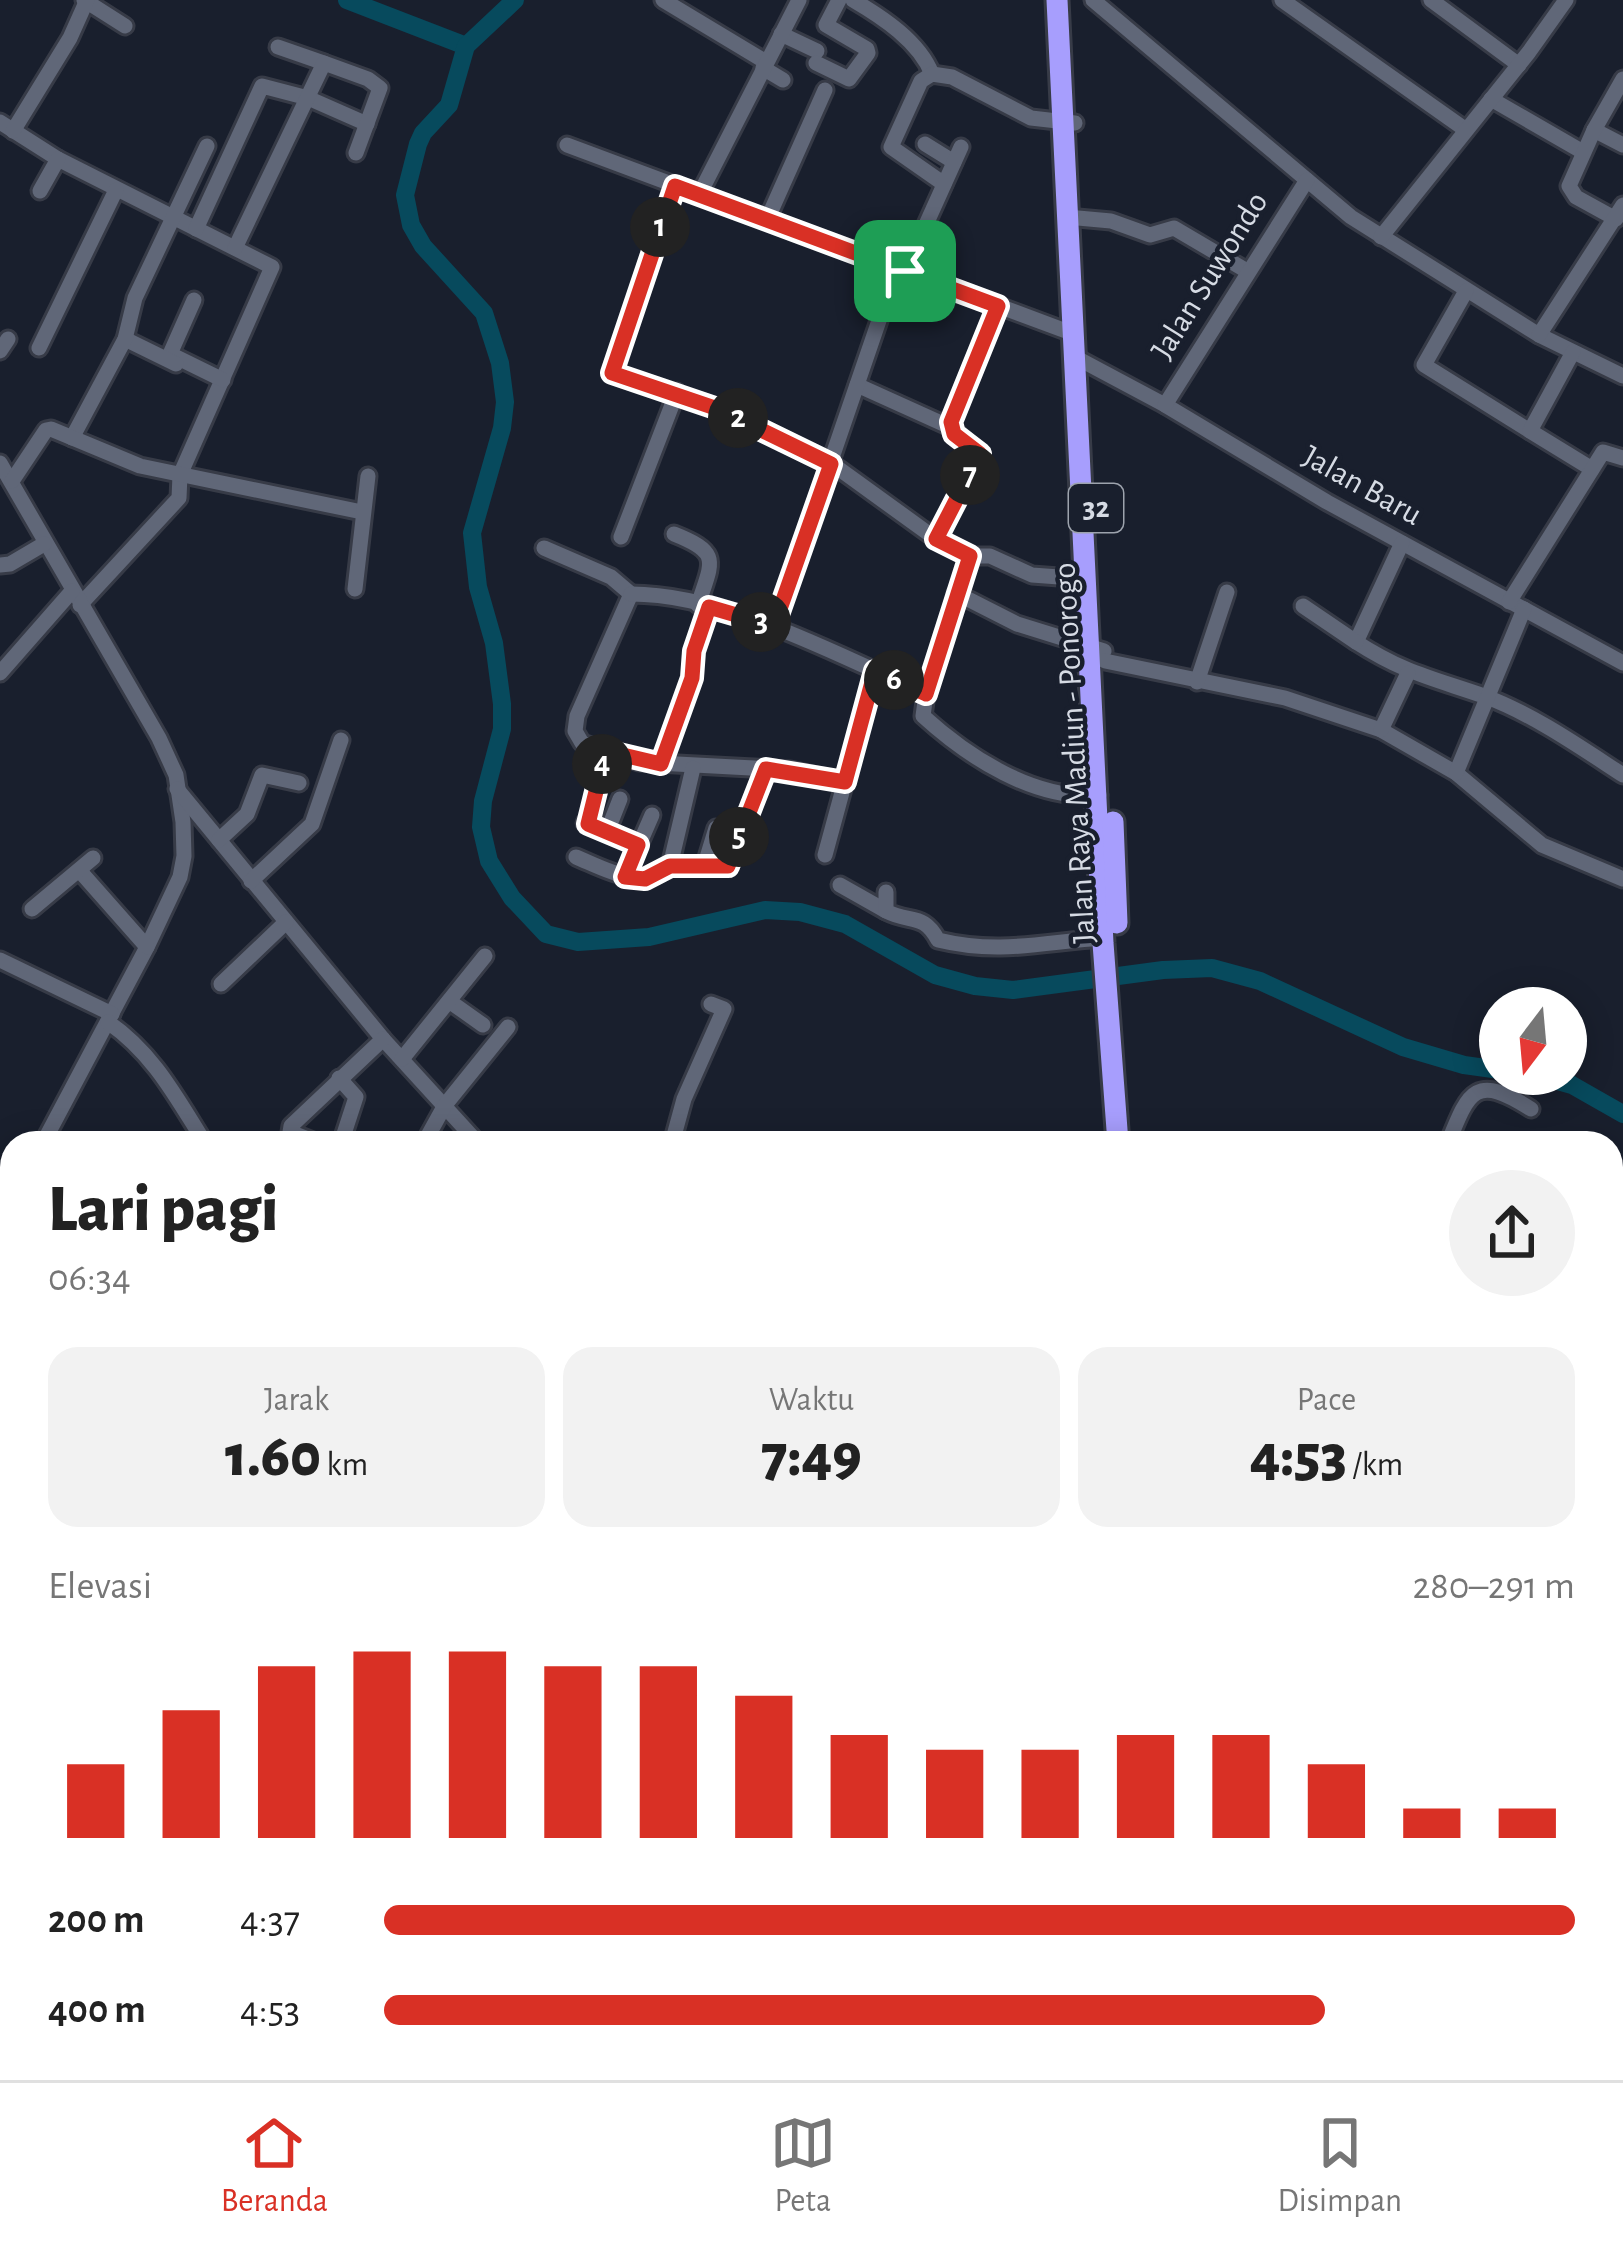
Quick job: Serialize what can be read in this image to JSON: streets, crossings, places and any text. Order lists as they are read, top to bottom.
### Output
{
  "streets": {
    "highway": ["32", "Jalan Raya Madiun - Ponorogo"],
    "street": ["Jalan Suwondo", "Jalan Baru"]
  },
  "crossings": [
    ["Jalan Suwondo", "Jalan Baru"],
    ["Jalan Baru", "Jalan Raya Madiun - Ponorogo"]
  ],
  "north": "bottom",
  "page": {
    "pins": [
      "1",
      "2",
      "7",
      "3",
      "6",
      "4",
      "5"
    ],
    "heading": ["Lari pagi", "06:34"],
    "stats": [
      ["Jarak", "1.60 km"],
      ["Waktu", "7:49"],
      ["Pace", "4:53 /km"]
    ],
    "chart": ["Elevasi", "280–291 m"],
    "list": [
      {
        "name": "200 m",
        "note": "4:37"
      },
      {
        "name": "400 m",
        "note": "4:53"
      }
    ],
    "tabs": ["Beranda", "Peta", "Disimpan"]
  }
}
